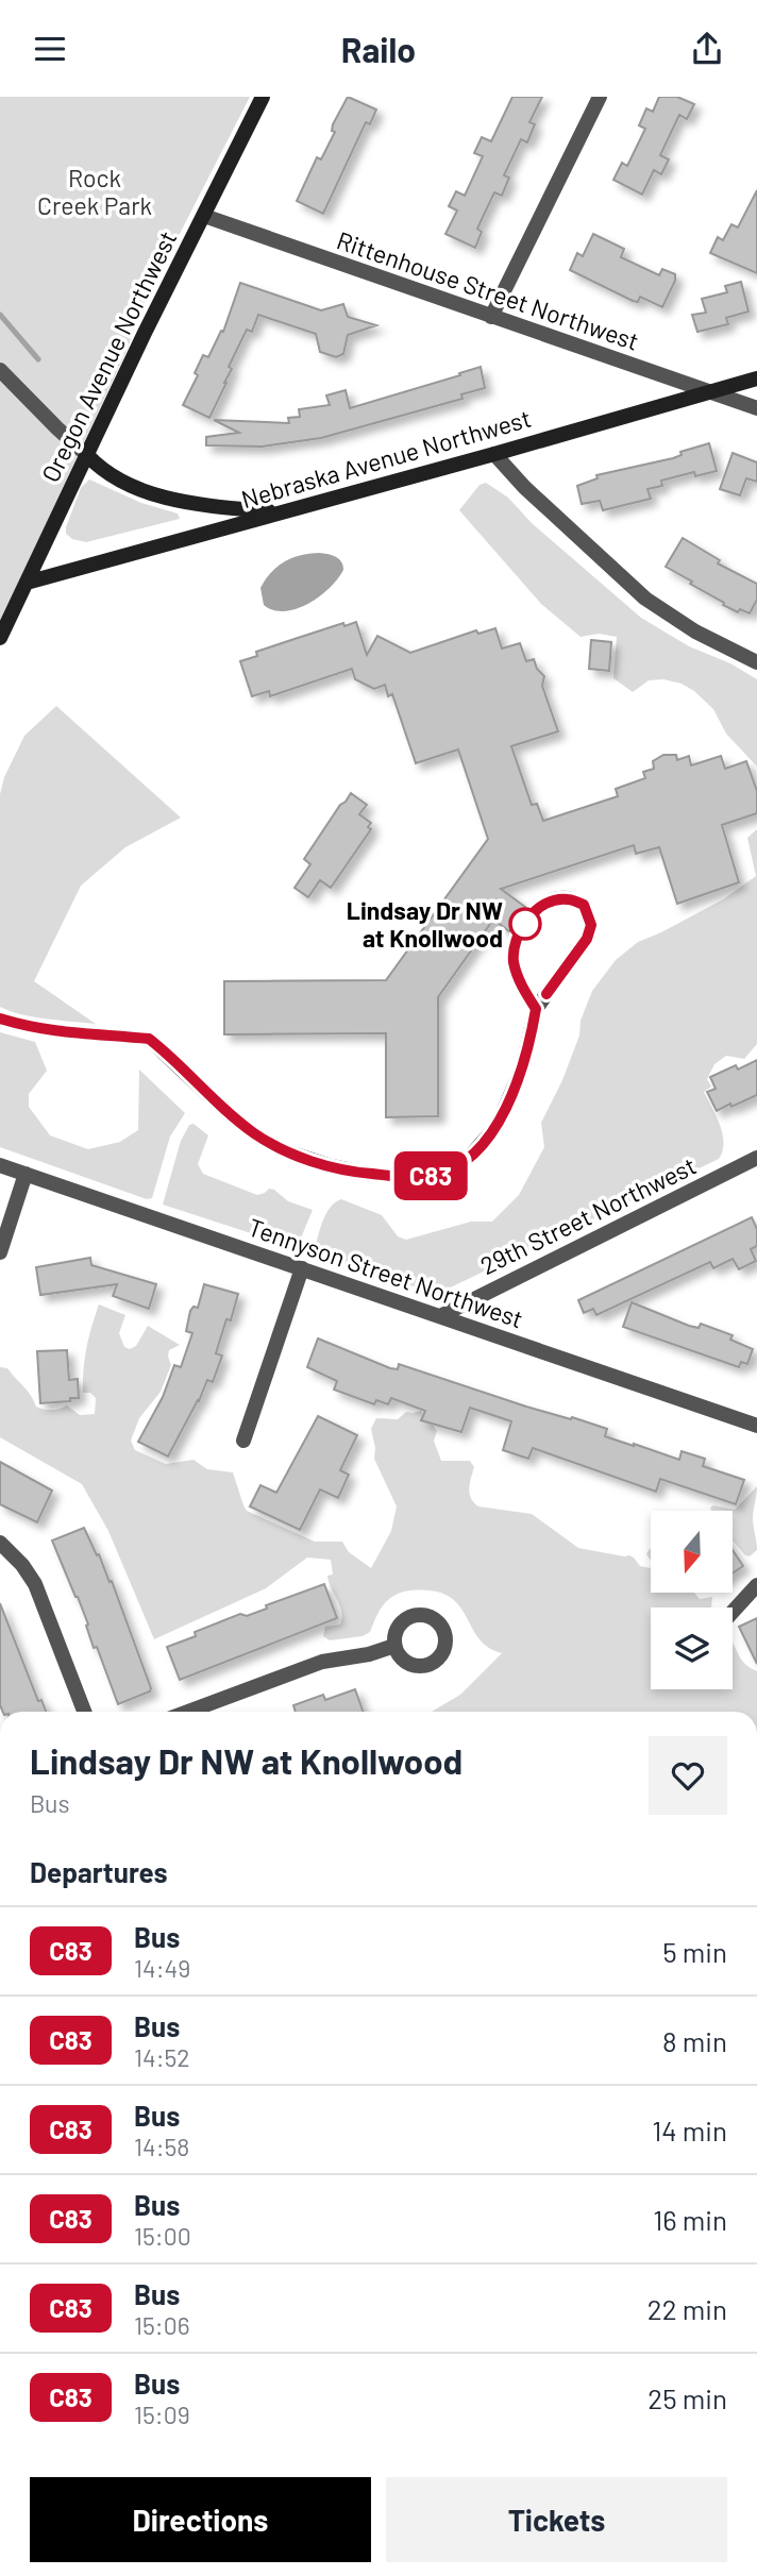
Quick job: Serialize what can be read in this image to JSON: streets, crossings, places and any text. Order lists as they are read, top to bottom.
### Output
{
  "streets": {
    "street": [
      "Rittenhouse Street Northwest",
      "Oregon Avenue Northwest",
      "Nebraska Avenue Northwest",
      "29th Street Northwest",
      "Tennyson Street Northwest"
    ]
  },
  "crossings": [
    ["Rittenhouse Street Northwest", "Oregon Avenue Northwest"],
    ["Rittenhouse Street Northwest", "Nebraska Avenue Northwest"],
    ["Oregon Avenue Northwest", "Nebraska Avenue Northwest"],
    ["29th Street Northwest", "Tennyson Street Northwest"]
  ],
  "parks": ["Rock Creek Park"],
  "places": ["Lindsay Dr NW at Knollwood"],
  "lines": ["bus line C83"],
  "north": "bottom",
  "page": {
    "header": "Railo",
    "on_map": "C83",
    "heading": [
      ["Lindsay Dr NW at Knollwood", "Bus"],
      "Departures"
    ],
    "list": [
      {
        "mark": "C83",
        "name": "Bus",
        "note": "14:49",
        "value": "5 min"
      },
      {
        "mark": "C83",
        "name": "Bus",
        "note": "14:52",
        "value": "8 min"
      },
      {
        "mark": "C83",
        "name": "Bus",
        "note": "14:58",
        "value": "14 min"
      },
      {
        "mark": "C83",
        "name": "Bus",
        "note": "15:00",
        "value": "16 min"
      },
      {
        "mark": "C83",
        "name": "Bus",
        "note": "15:06",
        "value": "22 min"
      },
      {
        "mark": "C83",
        "name": "Bus",
        "note": "15:09",
        "value": "25 min"
      }
    ],
    "buttons": ["Directions", "Tickets"]
  }
}
